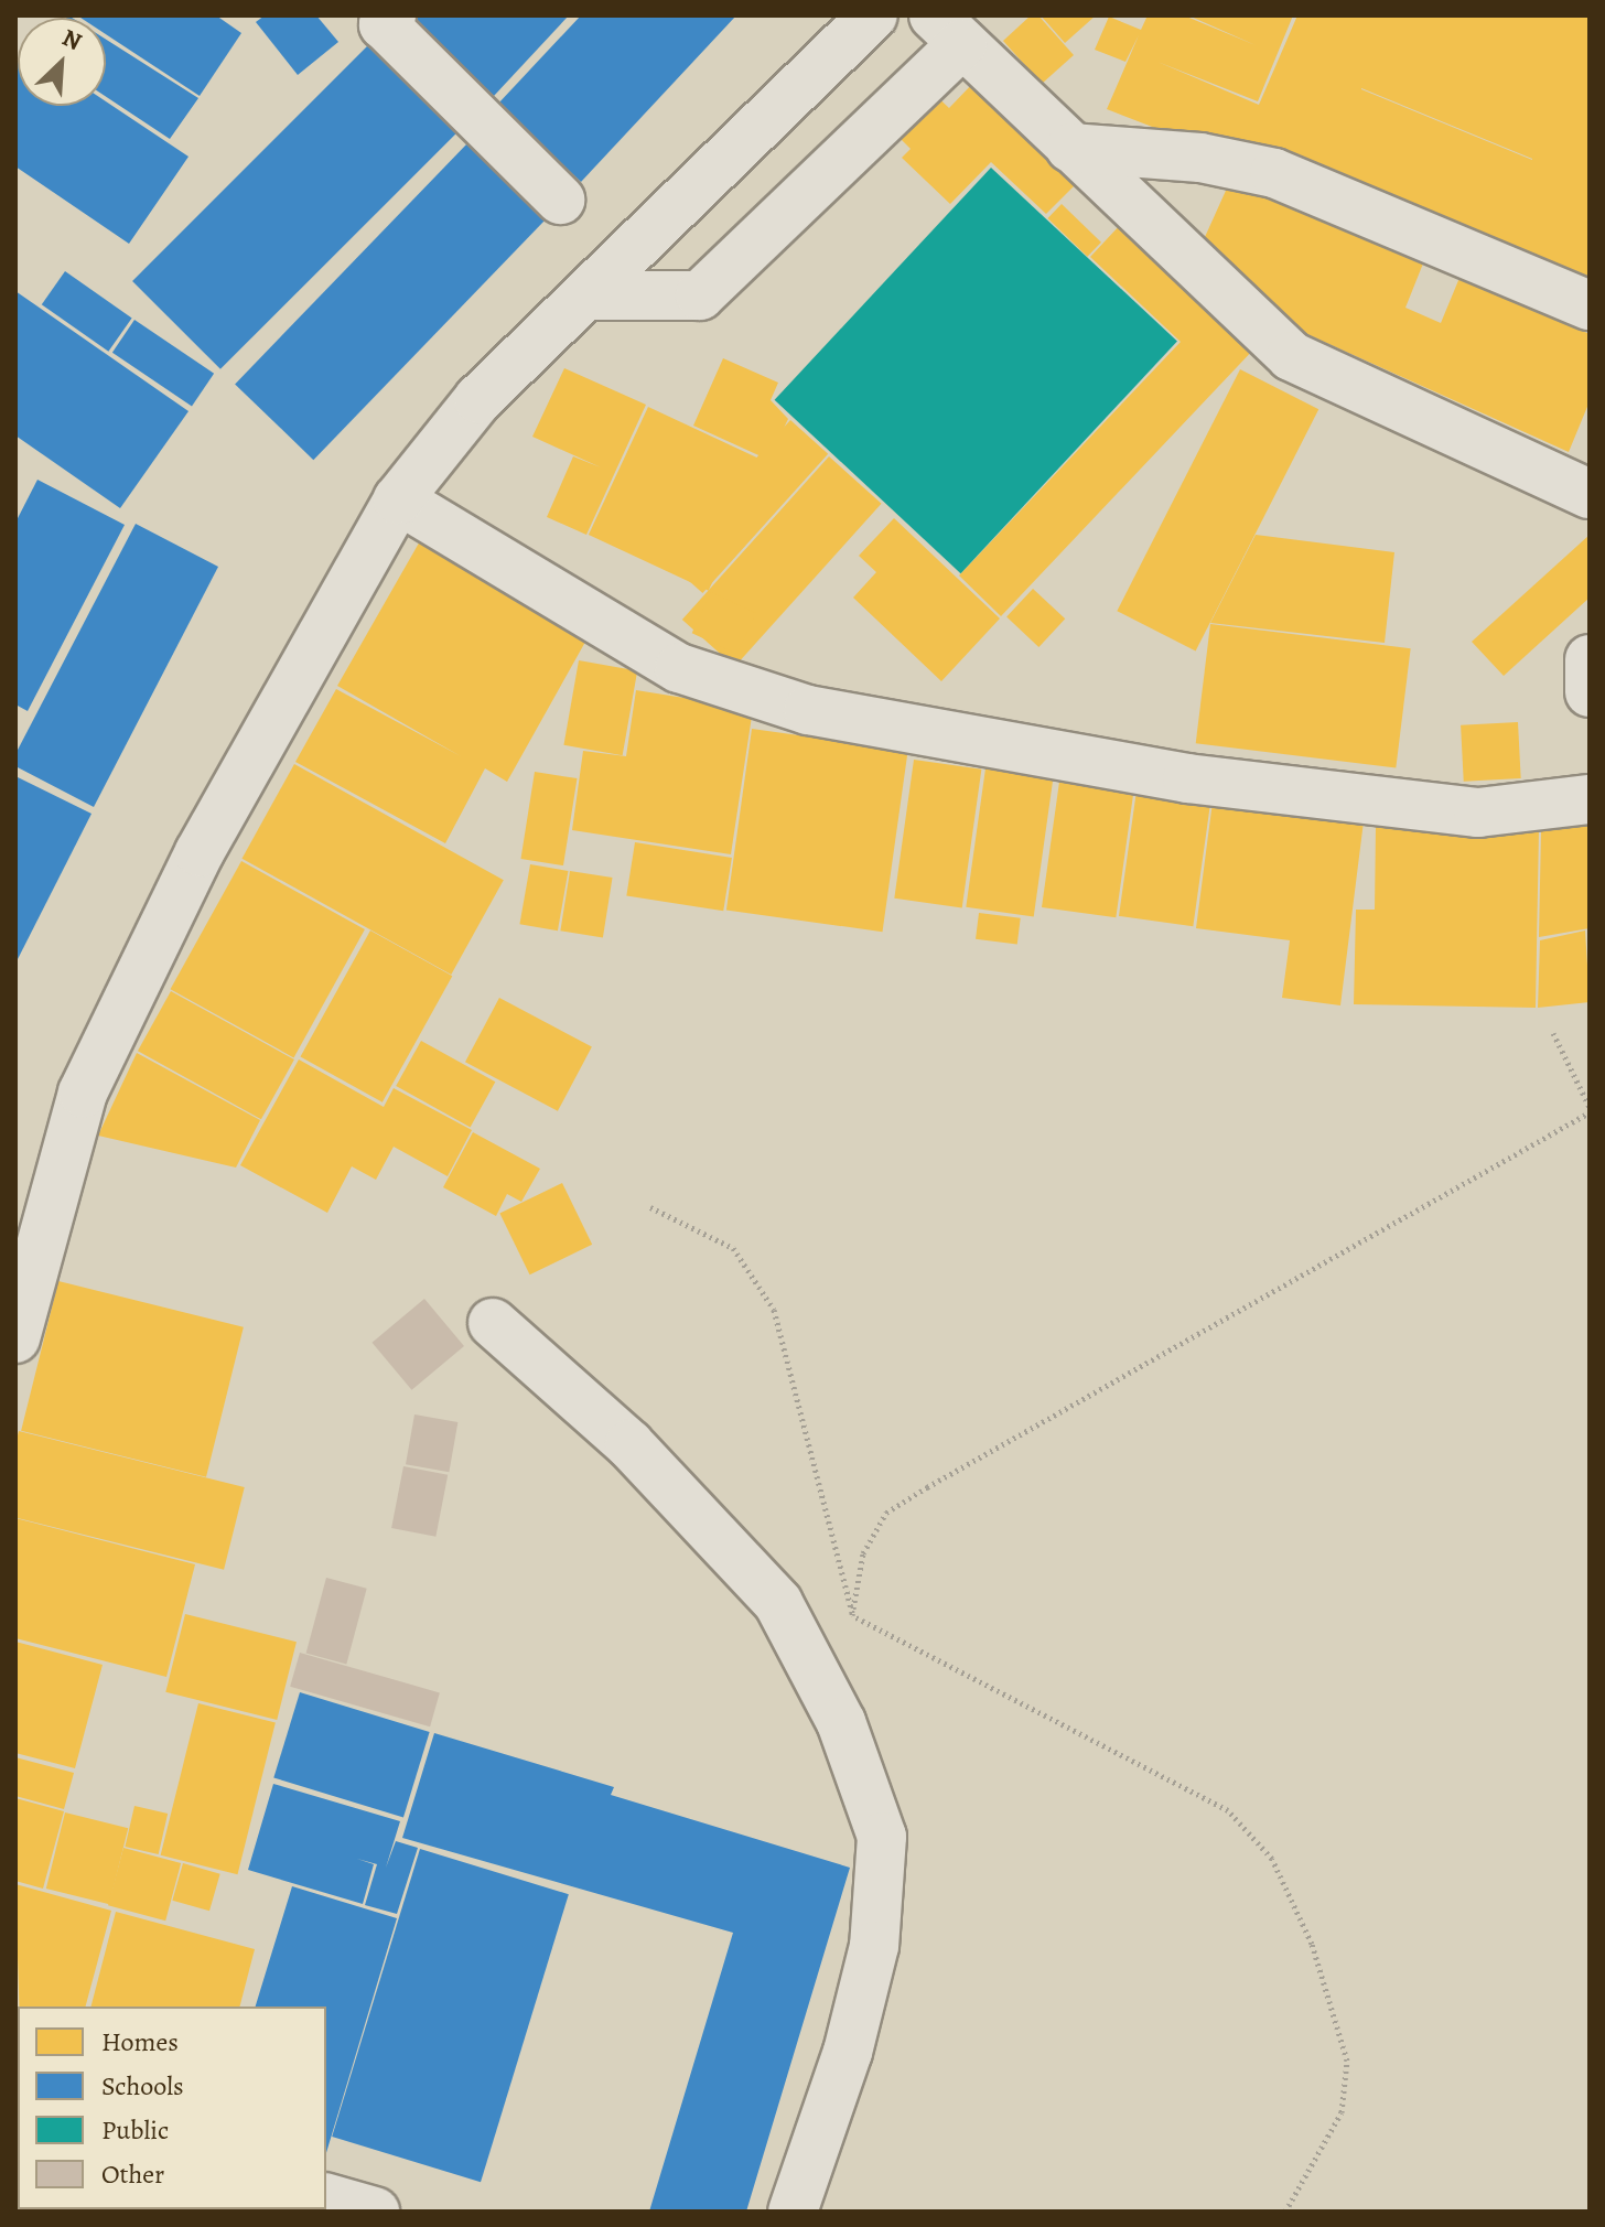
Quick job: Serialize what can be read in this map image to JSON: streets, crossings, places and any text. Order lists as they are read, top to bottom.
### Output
{
  "legend": [
    "Homes",
    "Schools",
    "Public",
    "Other"
  ],
  "north": "top right"
}
